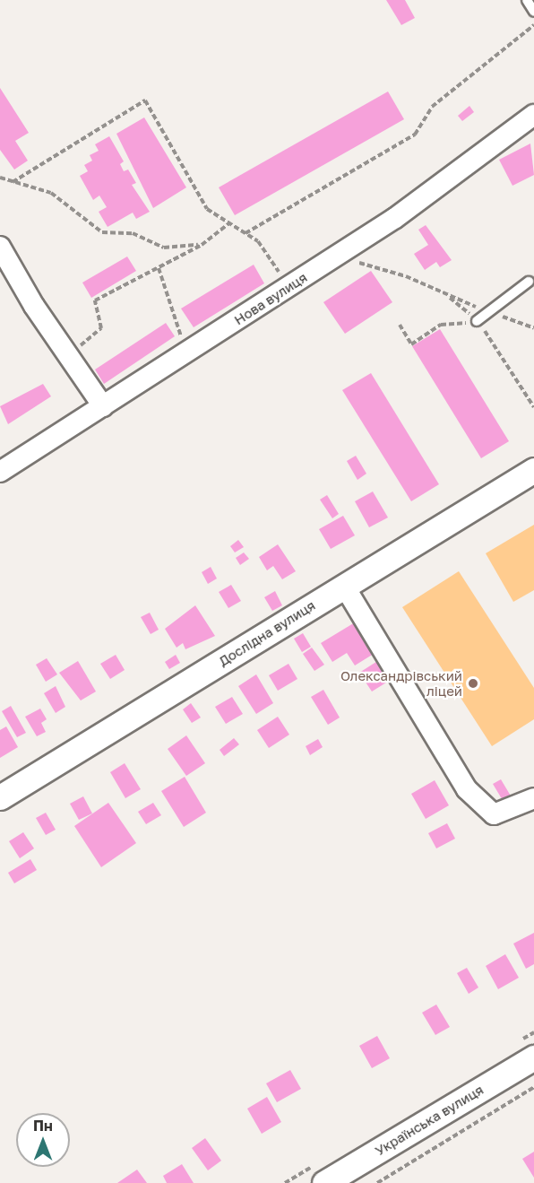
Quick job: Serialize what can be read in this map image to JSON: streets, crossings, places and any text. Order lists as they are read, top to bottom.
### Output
{
  "streets": {
    "street": ["Нова вулиця", "Дослідна вулиця", "Українська вулиця"]
  },
  "places": ["Олександрівський ліцей"],
  "north": "top"
}
